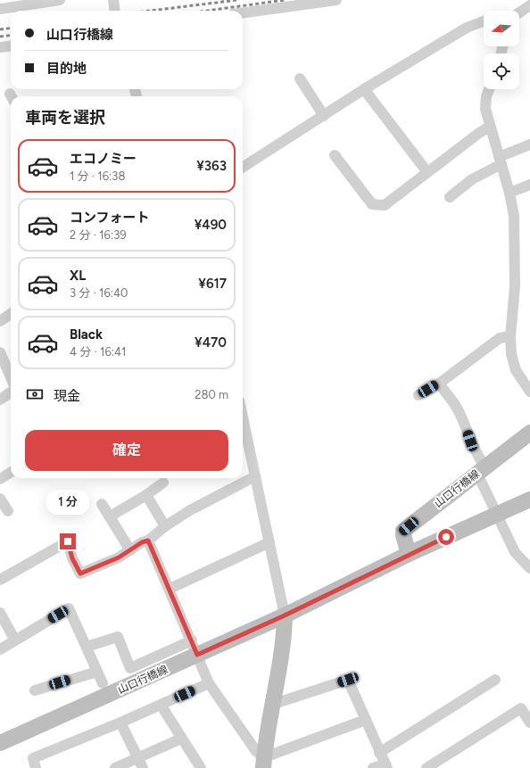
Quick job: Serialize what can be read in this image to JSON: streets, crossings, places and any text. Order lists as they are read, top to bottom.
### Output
{
  "streets": {
    "main road": ["山口行橋線"]
  },
  "north": "left",
  "page": {
    "banner": ["山口行橋線", "目的地"],
    "heading": "車両を選択",
    "list": [
      {
        "name": "エコノミー",
        "note": "1 分 · 16:38",
        "value": "¥363"
      },
      {
        "name": "コンフォート",
        "note": "2 分 · 16:39",
        "value": "¥490"
      },
      {
        "name": "XL",
        "note": "3 分 · 16:40",
        "value": "¥617"
      },
      {
        "name": "Black",
        "note": "4 分 · 16:41",
        "value": "¥470"
      }
    ],
    "pay": ["現金", "280 m"],
    "buttons": "確定",
    "bubble": "1 分"
  }
}
